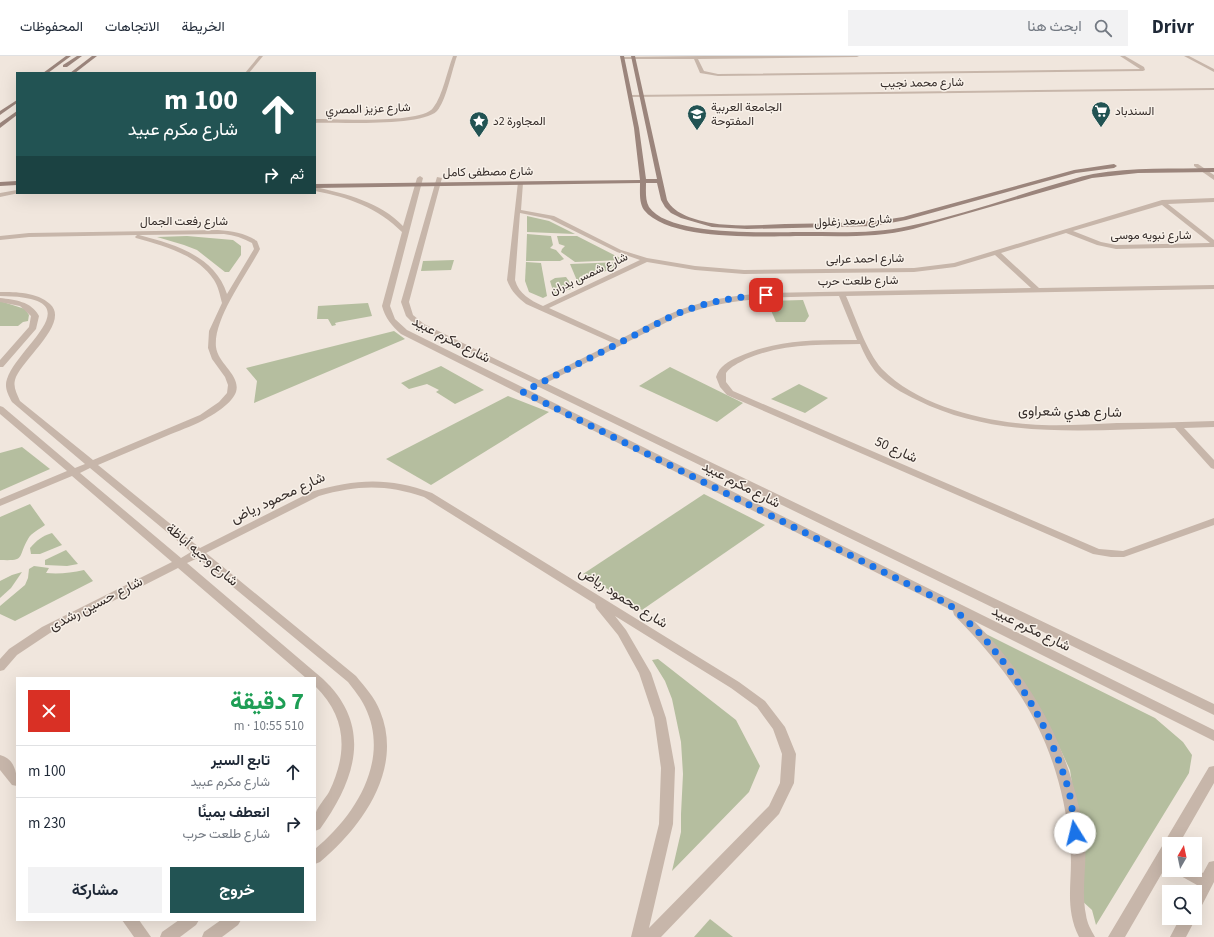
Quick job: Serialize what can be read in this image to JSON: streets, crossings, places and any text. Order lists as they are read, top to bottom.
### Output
{
  "streets": {
    "street": [
      "شارع محمد نجيب",
      "شارع عزيز المصري",
      "شارع مصطفى كامل",
      "شارع رفعت الجمال",
      "شارع سعد زغلول",
      "شارع نبويه موسى",
      "شارع احمد عرابى",
      "شارع شمس بدران",
      "شارع طلعت حرب",
      "شارع مكرم عبيد",
      "شارع هدي شعراوى",
      "شارع 50",
      "شارع محمود رياض",
      "شارع وجيه أباظة",
      "شارع حسين رشدى"
    ]
  },
  "crossings": [
    ["شارع محمد نجيب", "شارع سعد زغلول"],
    ["شارع مصطفى كامل", "شارع سعد زغلول"],
    ["شارع مصطفى كامل", "شارع مكرم عبيد"],
    ["شارع رفعت الجمال", "شارع وجيه أباظة"],
    ["شارع نبويه موسى", "شارع احمد عرابى"],
    ["شارع احمد عرابى", "شارع شمس بدران"],
    ["شارع طلعت حرب", "شارع مكرم عبيد"],
    ["شارع طلعت حرب", "شارع هدي شعراوى"],
    ["شارع هدي شعراوى", "شارع 50"],
    ["شارع محمود رياض", "شارع وجيه أباظة"],
    ["شارع محمود رياض", "شارع حسين رشدى"],
    ["شارع وجيه أباظة", "شارع حسين رشدى"]
  ],
  "places": {
    "supermarket": ["السندباد"],
    "school or university": ["الجامعة العربية المفتوحة"],
    "place": ["المجاورة 2د"]
  },
  "north": "top",
  "page": {
    "header": "Drivr",
    "search": "ابحث هنا",
    "nav": ["الخريطة", "الاتجاهات", "المحفوظات"],
    "turn": ["100 m", "شارع مكرم عبيد"],
    "then": "ثم",
    "heading": ["7 دقيقة", "510 m · 10:55"],
    "list": [
      {
        "name": "تابع السير",
        "note": "شارع مكرم عبيد",
        "value": "100 m"
      },
      {
        "name": "انعطف يمينًا",
        "note": "شارع طلعت حرب",
        "value": "230 m"
      }
    ],
    "buttons": ["خروج", "مشاركة"]
  }
}
